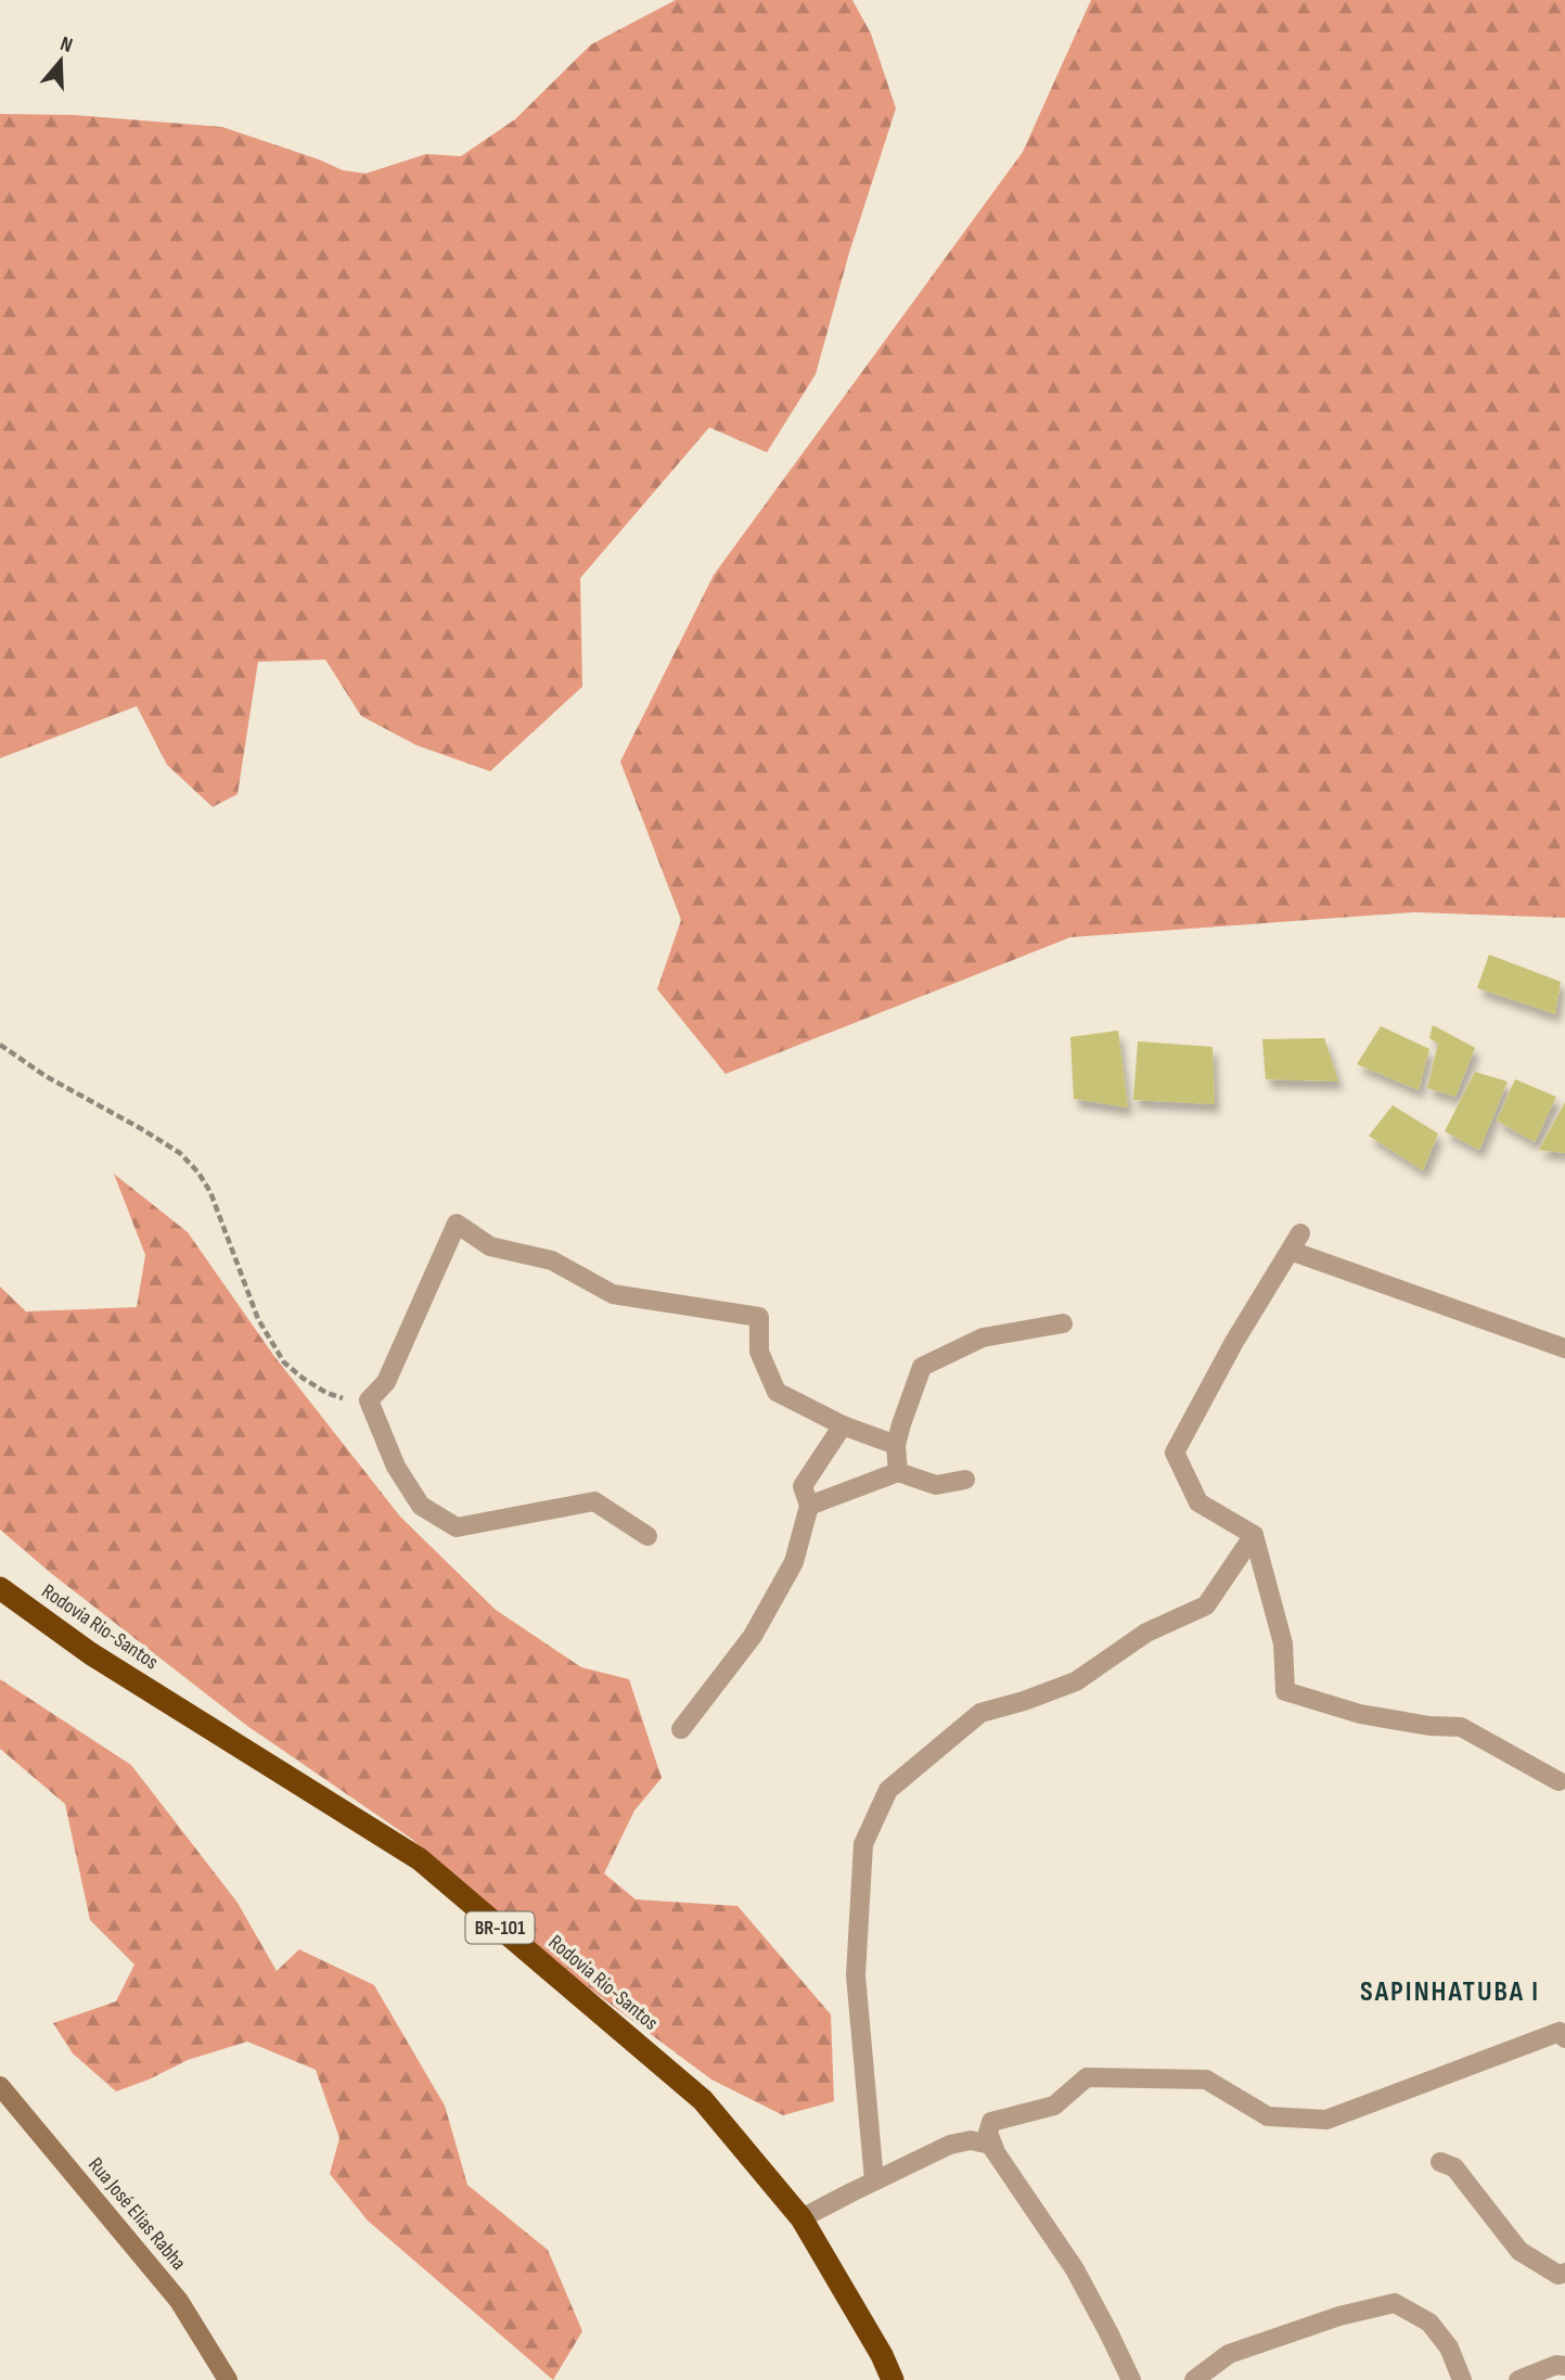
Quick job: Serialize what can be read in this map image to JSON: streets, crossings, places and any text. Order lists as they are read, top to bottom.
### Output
{
  "streets": {
    "highway": ["Rodovia Rio-Santos", "BR-101"],
    "street": ["Rua José Elias Rabha"]
  },
  "districts": ["SAPINHATUBA I"],
  "north": "top"
}
